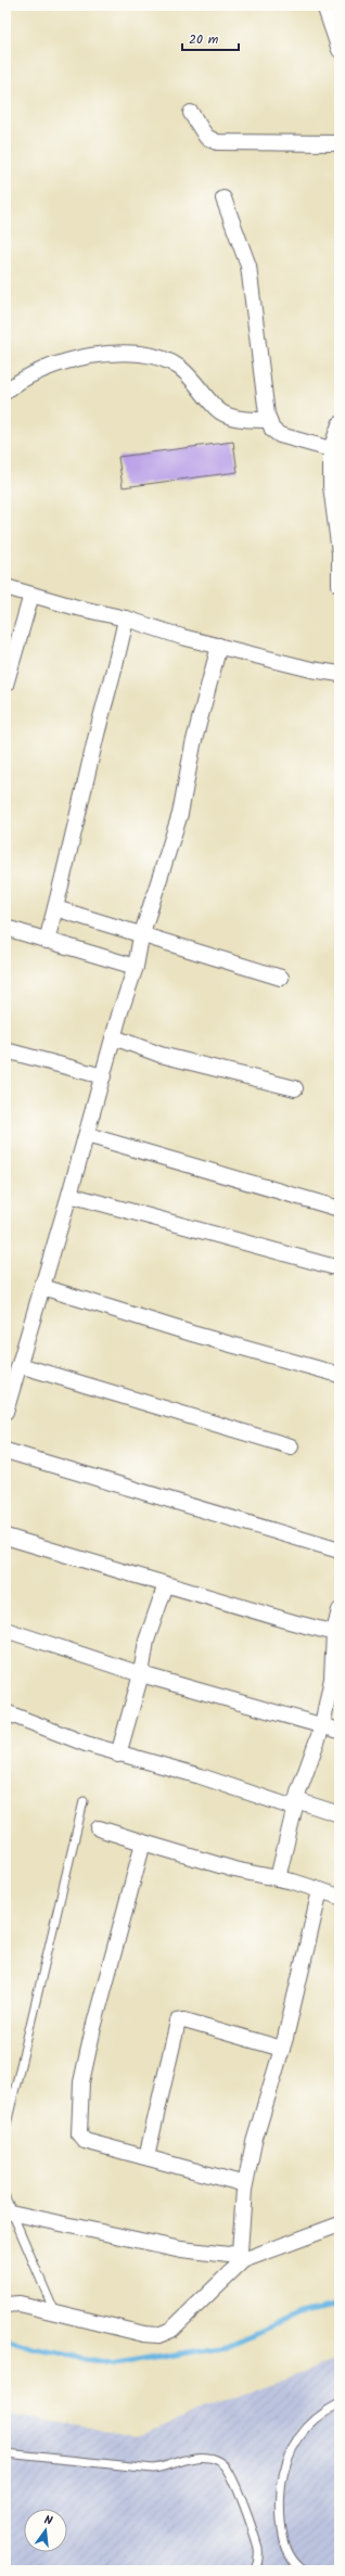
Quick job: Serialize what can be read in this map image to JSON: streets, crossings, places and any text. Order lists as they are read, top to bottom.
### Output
{
  "scale_bar": "20 m",
  "north": "top"
}
